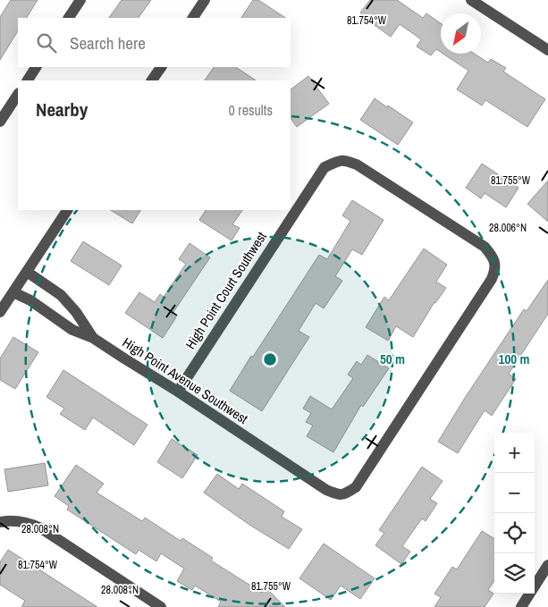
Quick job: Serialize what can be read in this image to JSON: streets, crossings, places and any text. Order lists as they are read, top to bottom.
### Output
{
  "streets": {
    "street": ["High Point Court Southwest", "High Point Avenue Southwest"]
  },
  "crossings": [
    ["High Point Court Southwest", "High Point Avenue Southwest"]
  ],
  "north": "bottom left",
  "page": {
    "search": "Search here",
    "heading": ["Nearby", "0 results"],
    "map_buttons": ["+", "−"]
  },
  "coordinates": [
    "81.754°W",
    "81.755°W",
    "28.006°N",
    "28.008°N"
  ],
  "rings": ["50 m", "100 m"]
}
